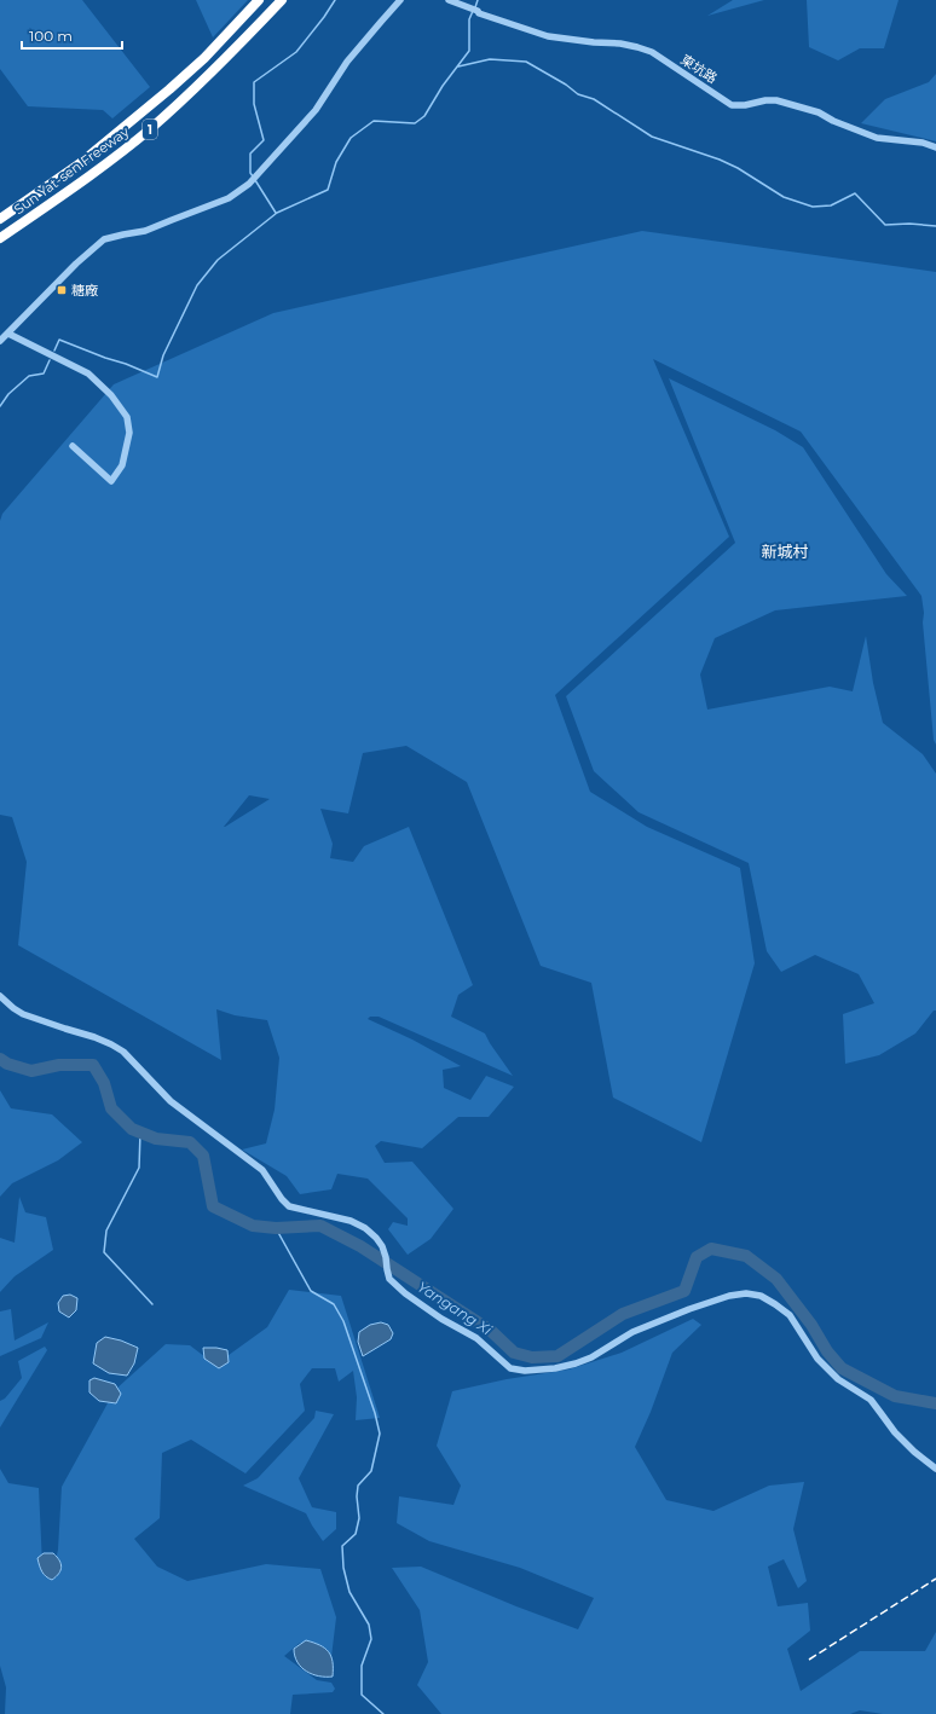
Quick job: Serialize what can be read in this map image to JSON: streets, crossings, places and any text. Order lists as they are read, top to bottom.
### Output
{
  "streets": {
    "highway": ["1", "Sun Yat-sen Freeway"],
    "street": ["東坑路"]
  },
  "districts": ["新城村"],
  "water": ["Yangang Xi"],
  "places": {
    "transit": ["糖廠"]
  },
  "scale_bar": "100 m"
}
